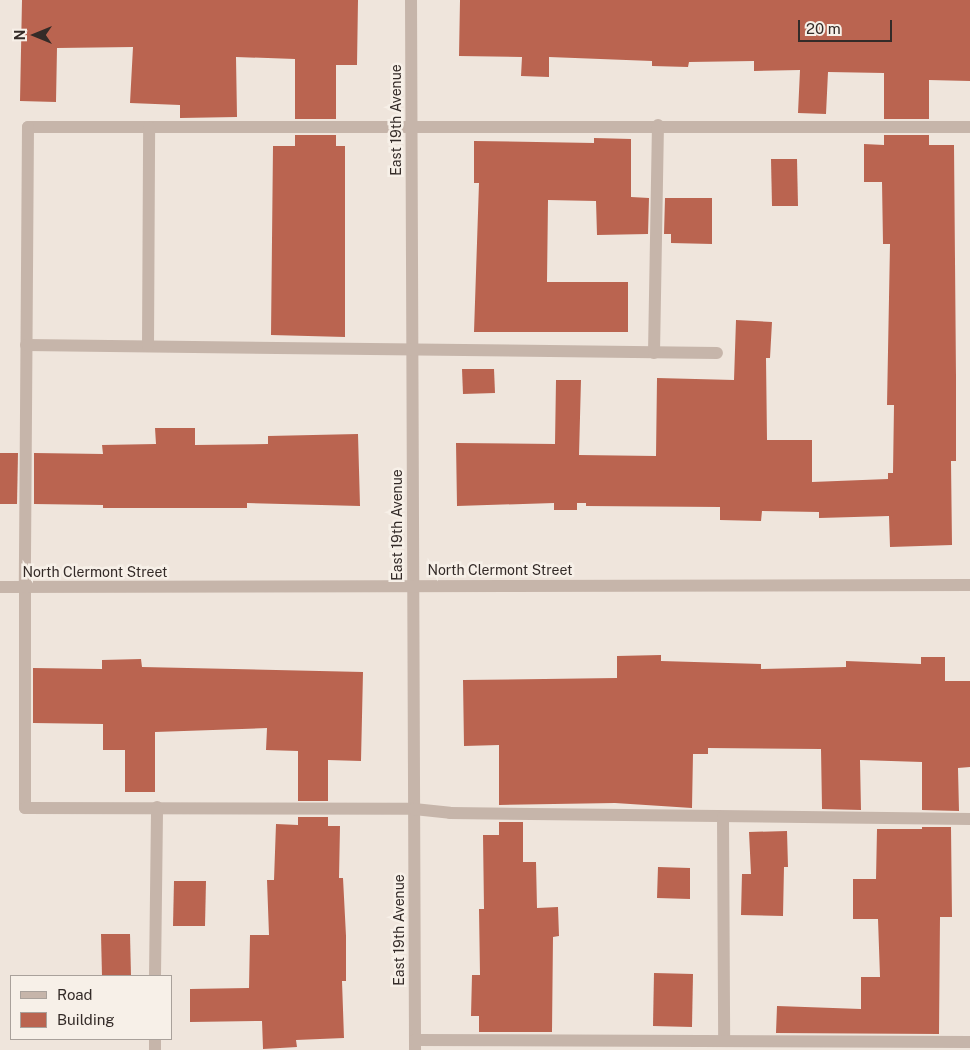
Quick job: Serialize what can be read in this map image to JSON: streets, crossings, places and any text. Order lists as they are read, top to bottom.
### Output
{
  "streets": {
    "street": ["East 19th Avenue", "North Clermont Street"]
  },
  "crossings": [
    ["East 19th Avenue", "North Clermont Street"]
  ],
  "legend": ["Road", "Building"],
  "scale_bar": "20 m",
  "north": "left"
}
